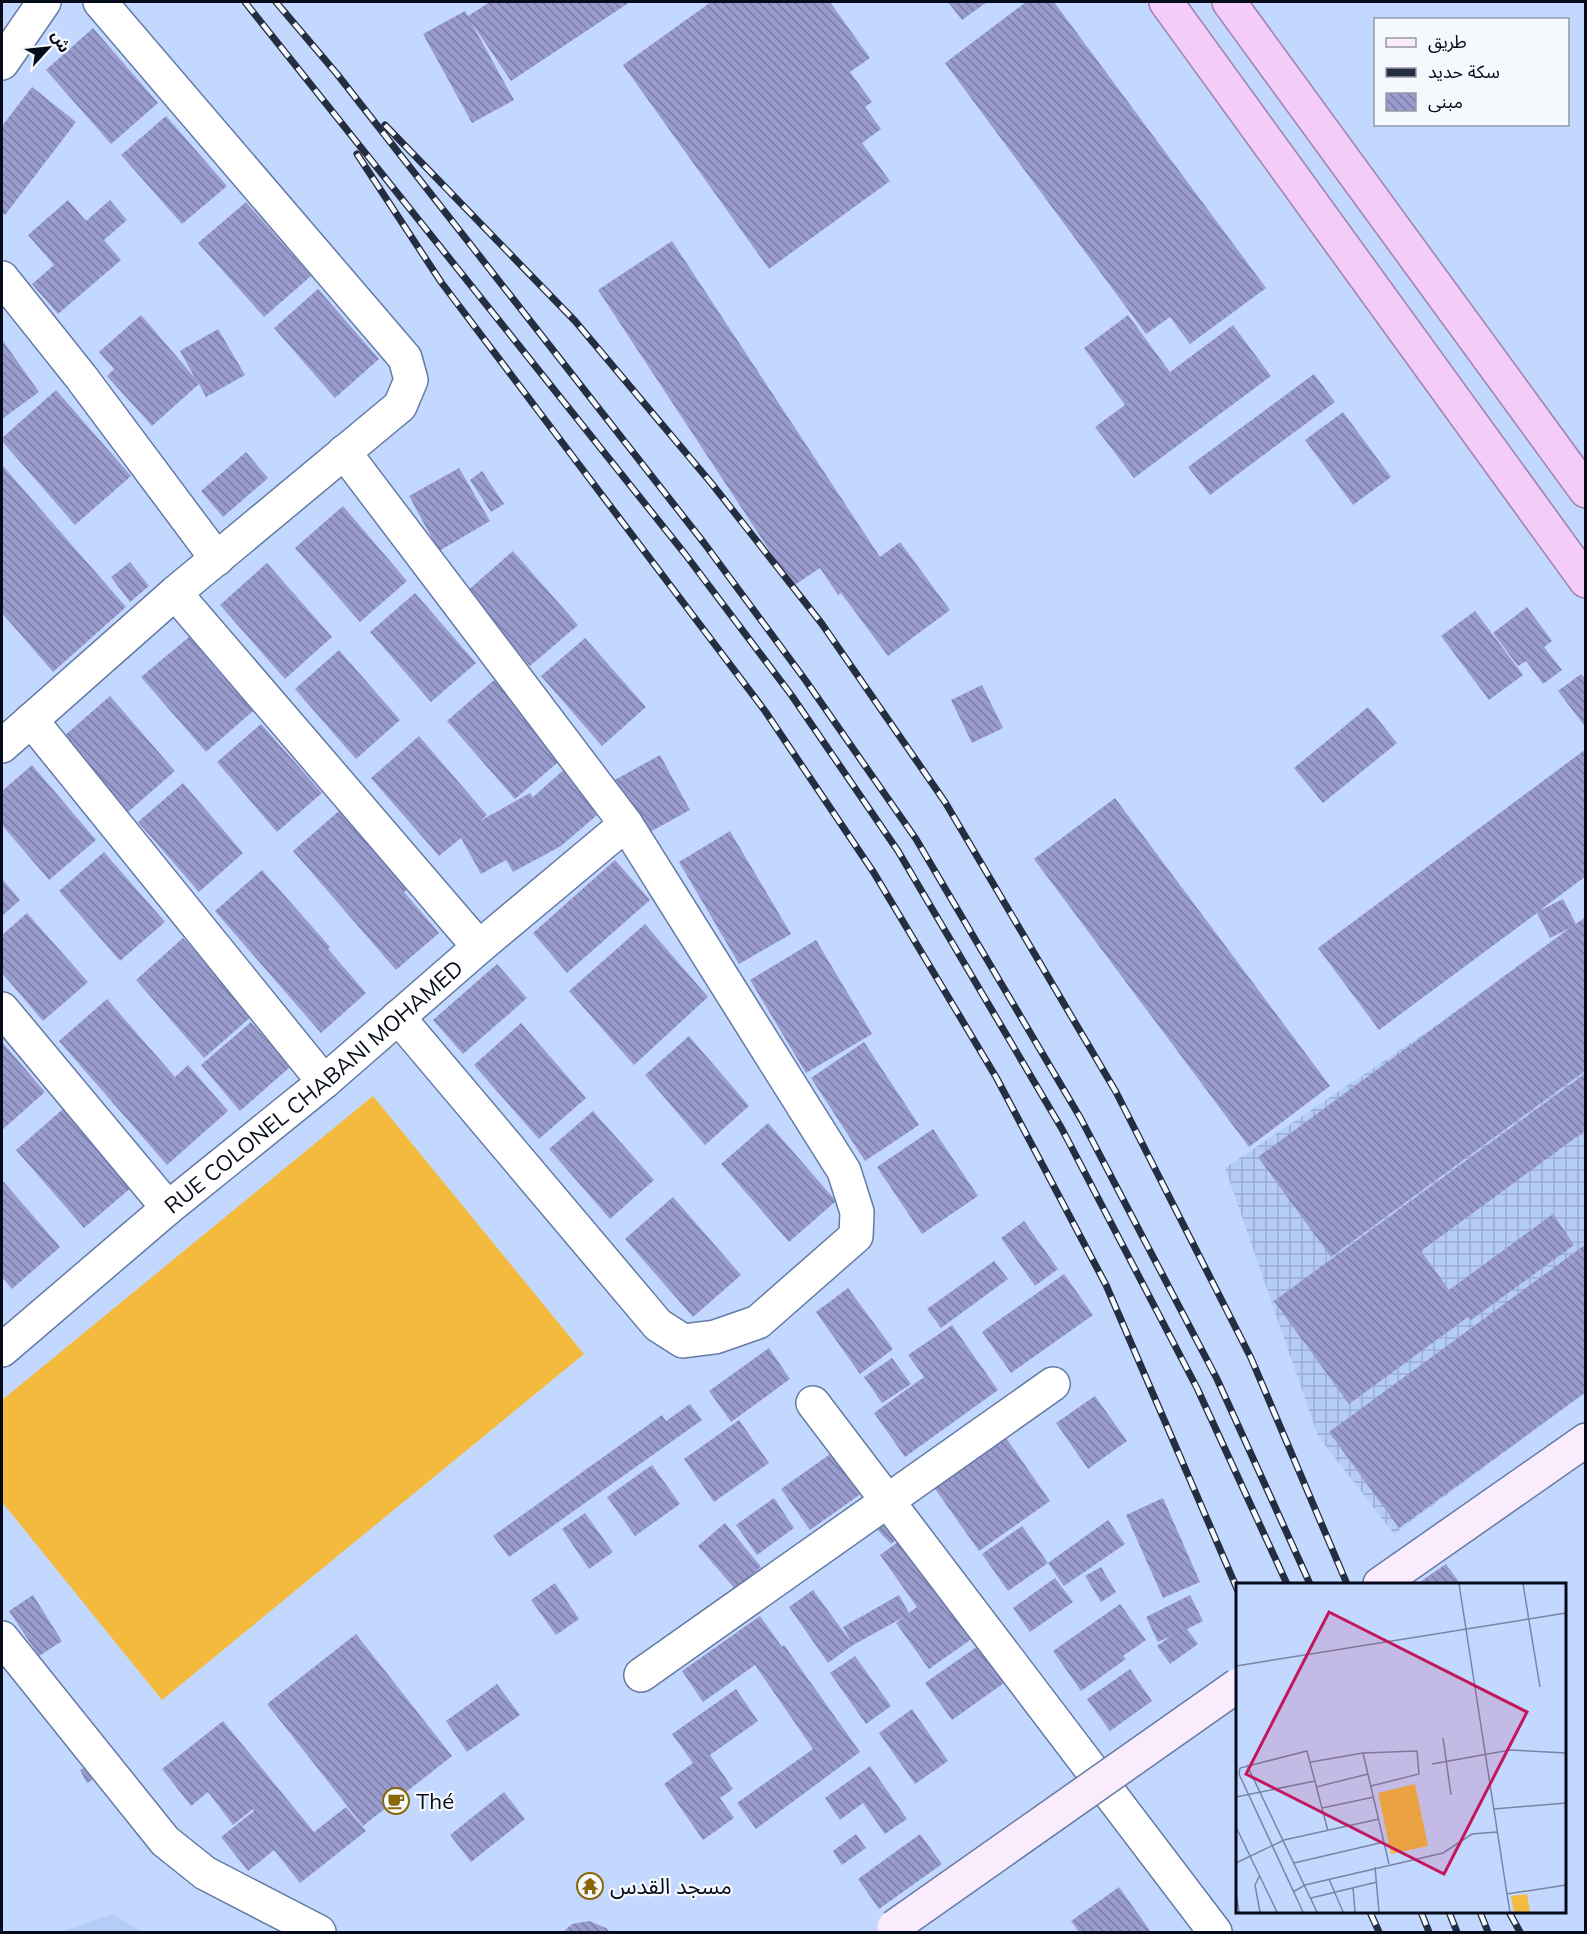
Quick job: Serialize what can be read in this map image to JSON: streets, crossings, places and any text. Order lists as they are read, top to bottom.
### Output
{
  "streets": {
    "street": ["RUE COLONEL CHABANI MOHAMED"]
  },
  "places": {
    "cafe": ["Thé"],
    "temple": ["مسجد القدس"]
  },
  "legend": ["طريق", "سكة حديد", "مبنى"],
  "north": "top right"
}
